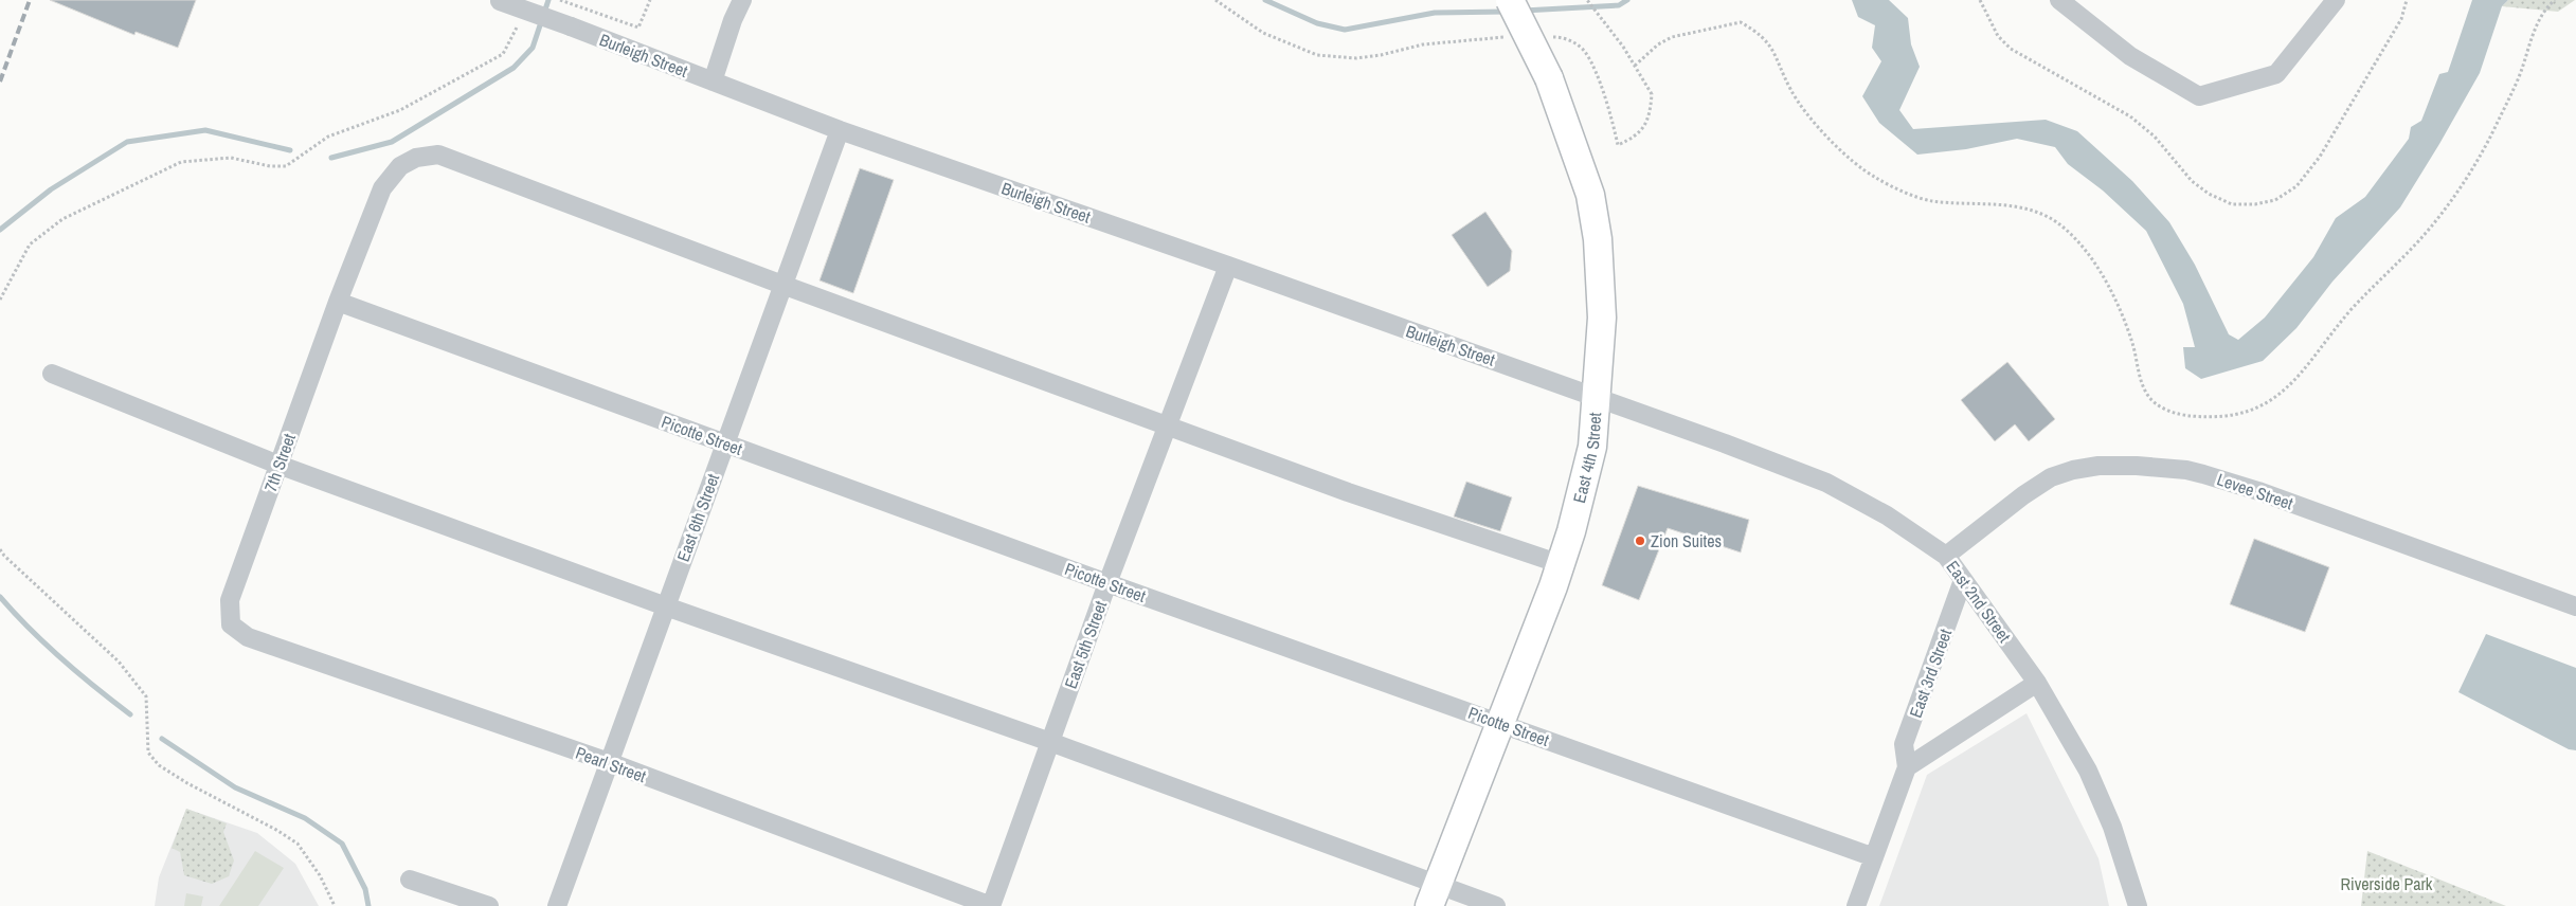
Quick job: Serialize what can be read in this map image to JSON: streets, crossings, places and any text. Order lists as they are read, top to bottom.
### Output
{
  "streets": {
    "highway": ["East 4th Street"],
    "street": [
      "Burleigh Street",
      "Picotte Street",
      "7th Street",
      "Levee Street",
      "East 6th Street",
      "East 2nd Street",
      "East 5th Street",
      "East 3rd Street",
      "Pearl Street"
    ]
  },
  "crossings": [
    ["Burleigh Street", "East 4th Street"],
    ["Burleigh Street", "East 6th Street"],
    ["Burleigh Street", "East 2nd Street"],
    ["Burleigh Street", "East 5th Street"],
    ["Picotte Street", "East 4th Street"],
    ["Picotte Street", "7th Street"],
    ["Picotte Street", "East 6th Street"],
    ["Picotte Street", "East 5th Street"],
    ["Picotte Street", "East 3rd Street"],
    ["East 4th Street", "7th Street"],
    ["East 4th Street", "East 2nd Street"],
    ["7th Street", "East 6th Street"],
    ["7th Street", "East 5th Street"],
    ["7th Street", "Pearl Street"],
    ["Levee Street", "East 2nd Street"],
    ["East 6th Street", "Pearl Street"],
    ["East 2nd Street", "East 3rd Street"],
    ["East 5th Street", "Pearl Street"]
  ],
  "parks": ["Riverside Park"],
  "places": ["Zion Suites"]
}
